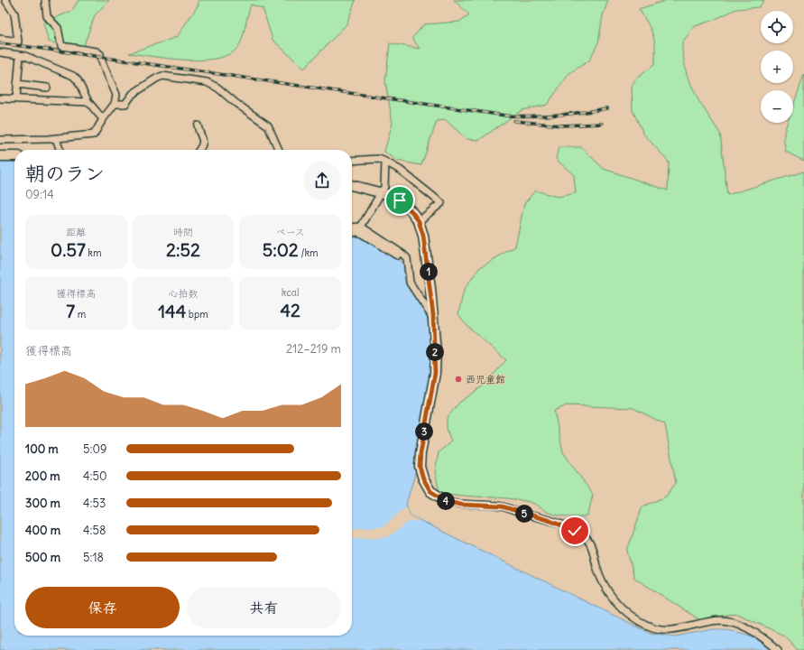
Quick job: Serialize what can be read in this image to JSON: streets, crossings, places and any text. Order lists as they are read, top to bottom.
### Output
{
  "places": ["西児童館"],
  "page": {
    "map_buttons": ["+", "−"],
    "heading": ["朝のラン", "09:14"],
    "stats": [
      ["距離", "0.57 km"],
      ["時間", "2:52"],
      ["ペース", "5:02 /km"],
      ["獲得標高", "7 m"],
      ["心拍数", "144 bpm"],
      ["kcal", "42"]
    ],
    "pins": [
      "1",
      "2",
      "3",
      "4",
      "5"
    ],
    "chart": ["獲得標高", "212–219 m"],
    "list": [
      {
        "name": "100 m",
        "note": "5:09"
      },
      {
        "name": "200 m",
        "note": "4:50"
      },
      {
        "name": "300 m",
        "note": "4:53"
      },
      {
        "name": "400 m",
        "note": "4:58"
      },
      {
        "name": "500 m",
        "note": "5:18"
      }
    ],
    "buttons": ["保存", "共有"]
  }
}
